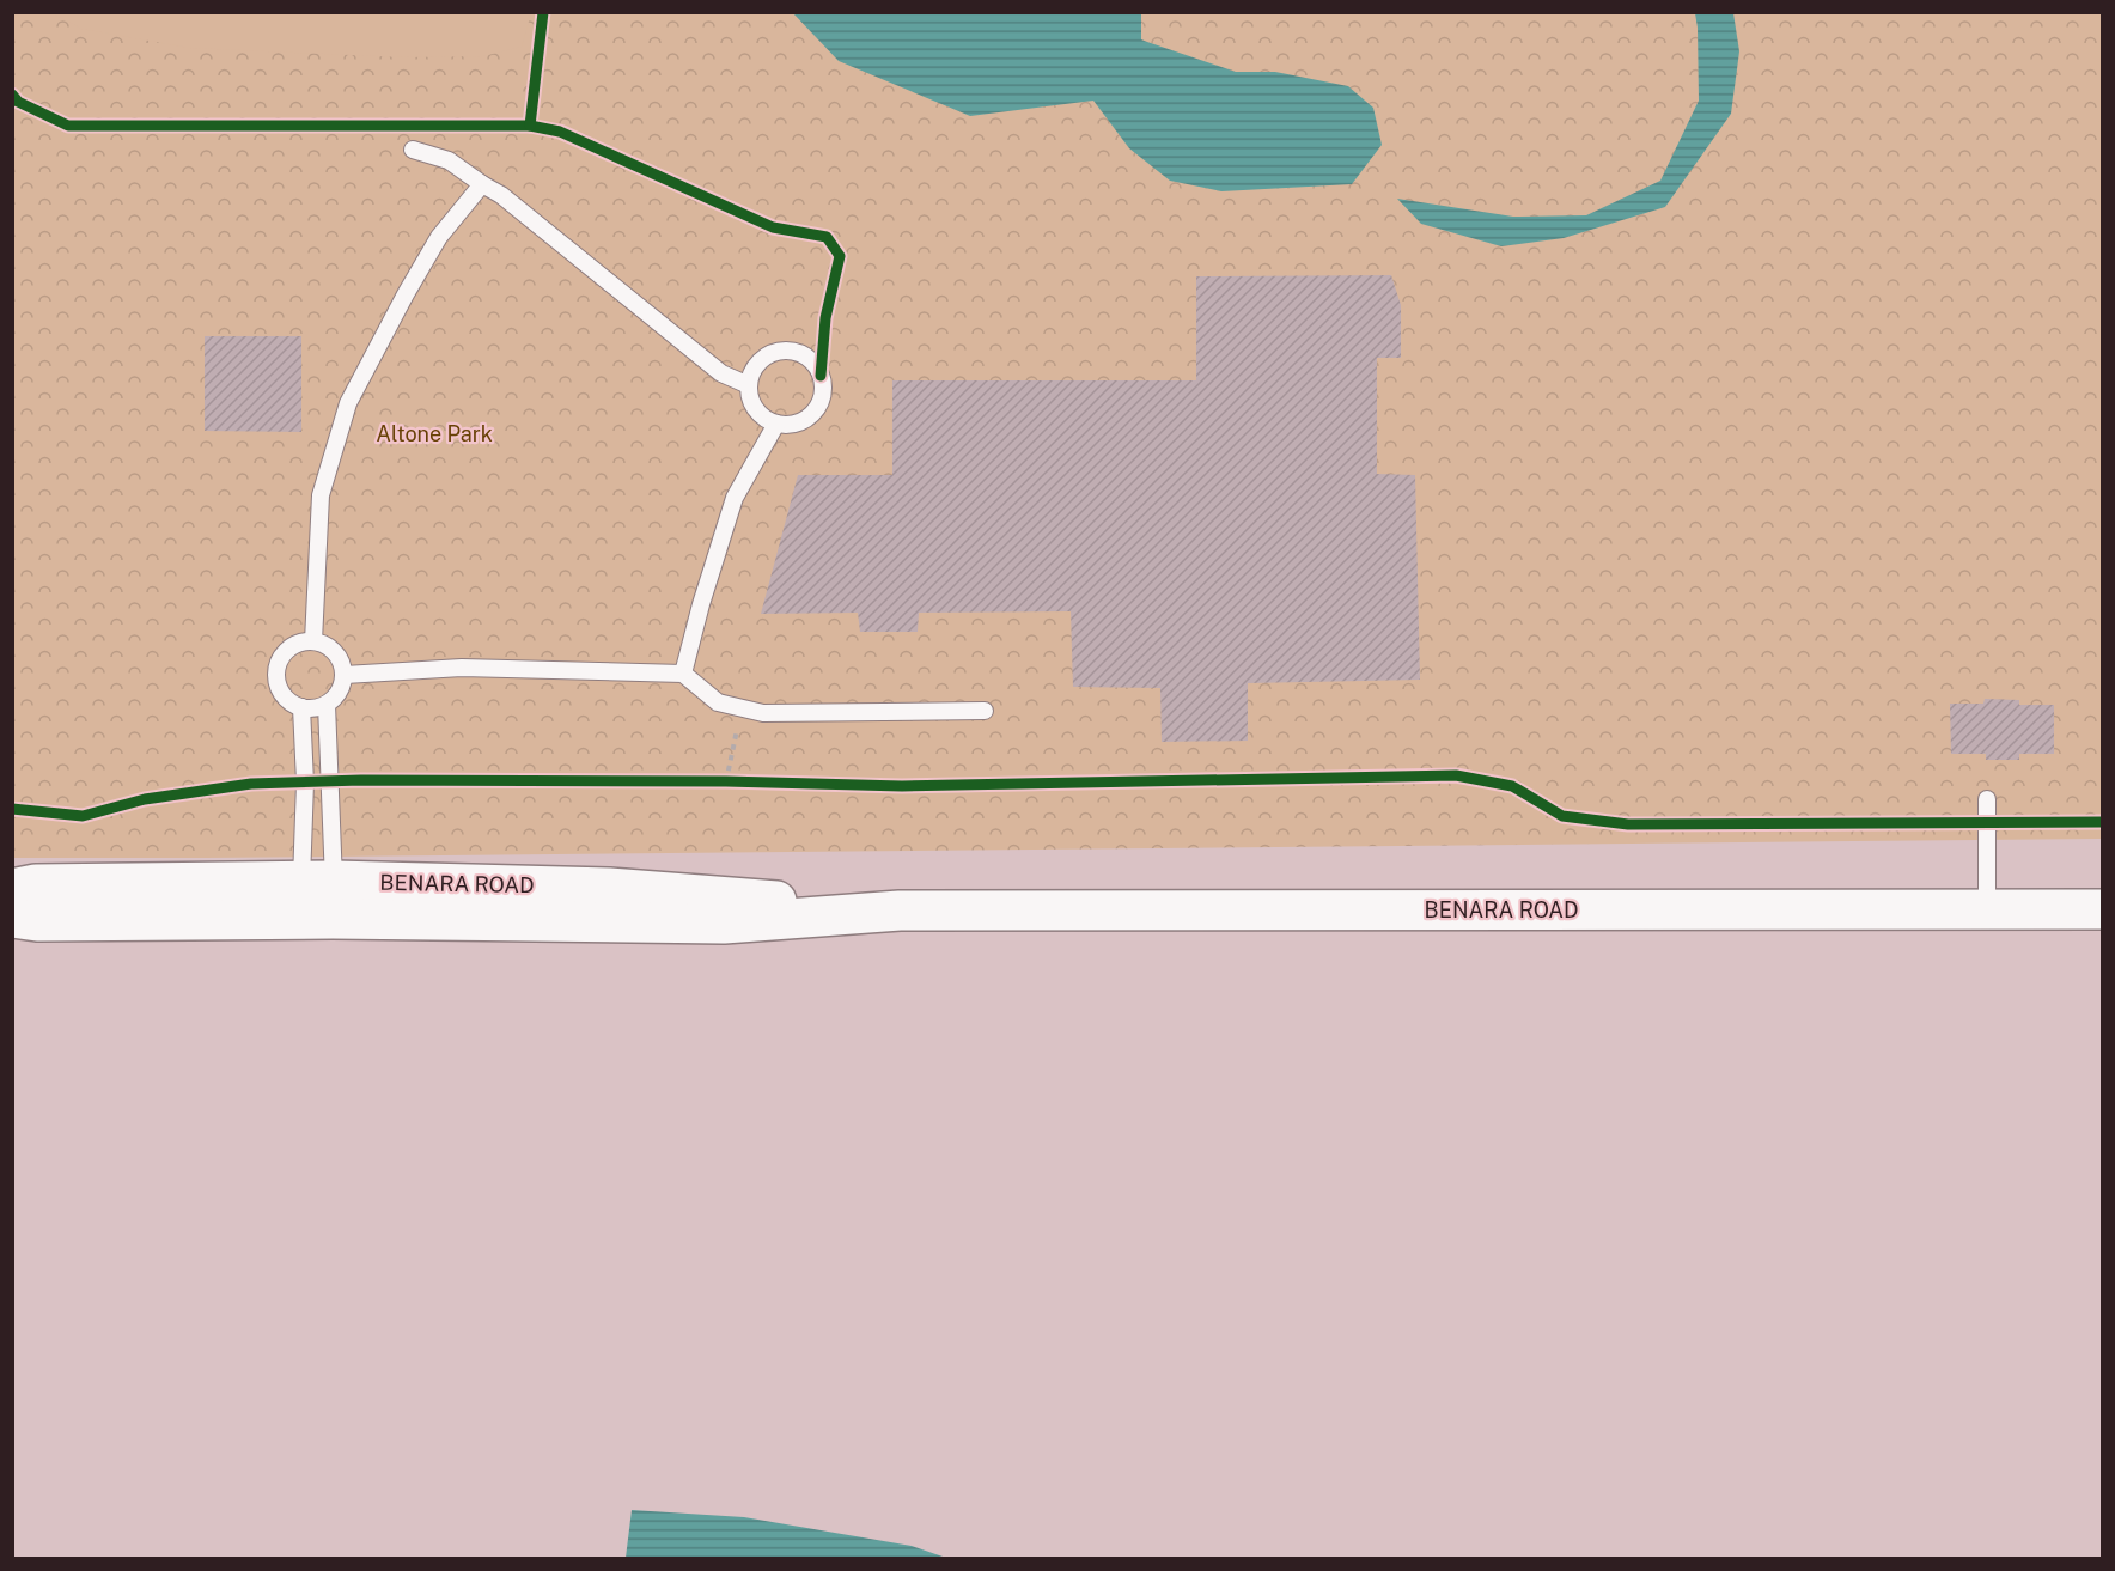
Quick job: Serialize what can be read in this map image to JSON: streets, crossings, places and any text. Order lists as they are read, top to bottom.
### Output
{
  "streets": {
    "main road": ["BENARA ROAD"]
  },
  "parks": ["Altone Park"]
}
